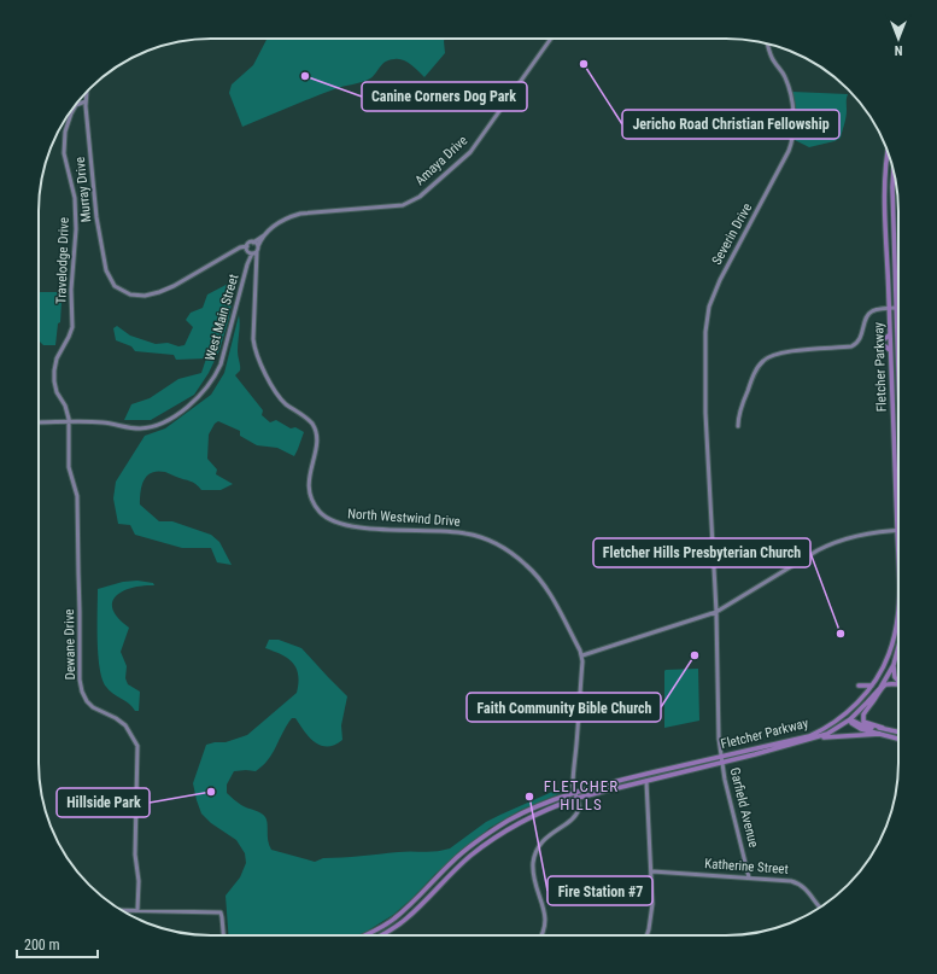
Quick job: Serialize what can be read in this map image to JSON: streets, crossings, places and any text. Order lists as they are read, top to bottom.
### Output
{
  "streets": {
    "main road": ["Fletcher Parkway"],
    "street": [
      "Amaya Drive",
      "Murray Drive",
      "Severin Drive",
      "Travelodge Drive",
      "West Main Street",
      "North Westwind Drive",
      "Dewane Drive",
      "Garfield Avenue",
      "Katherine Street"
    ]
  },
  "crossings": [
    ["Murray Drive", "Travelodge Drive"],
    ["Murray Drive", "West Main Street"],
    ["Severin Drive", "Garfield Avenue"],
    ["Travelodge Drive", "West Main Street"],
    ["Travelodge Drive", "Dewane Drive"],
    ["West Main Street", "Dewane Drive"],
    ["Fletcher Parkway", "Garfield Avenue"],
    ["Garfield Avenue", "Katherine Street"]
  ],
  "districts": ["FLETCHER HILLS"],
  "places": [
    "Jericho Road Christian Fellowship",
    "Canine Corners Dog Park",
    "Fletcher Hills Presbyterian Church",
    "Faith Community Bible Church",
    "Hillside Park",
    "Fire Station #7"
  ],
  "scale_bar": "200 m",
  "north": "bottom"
}
